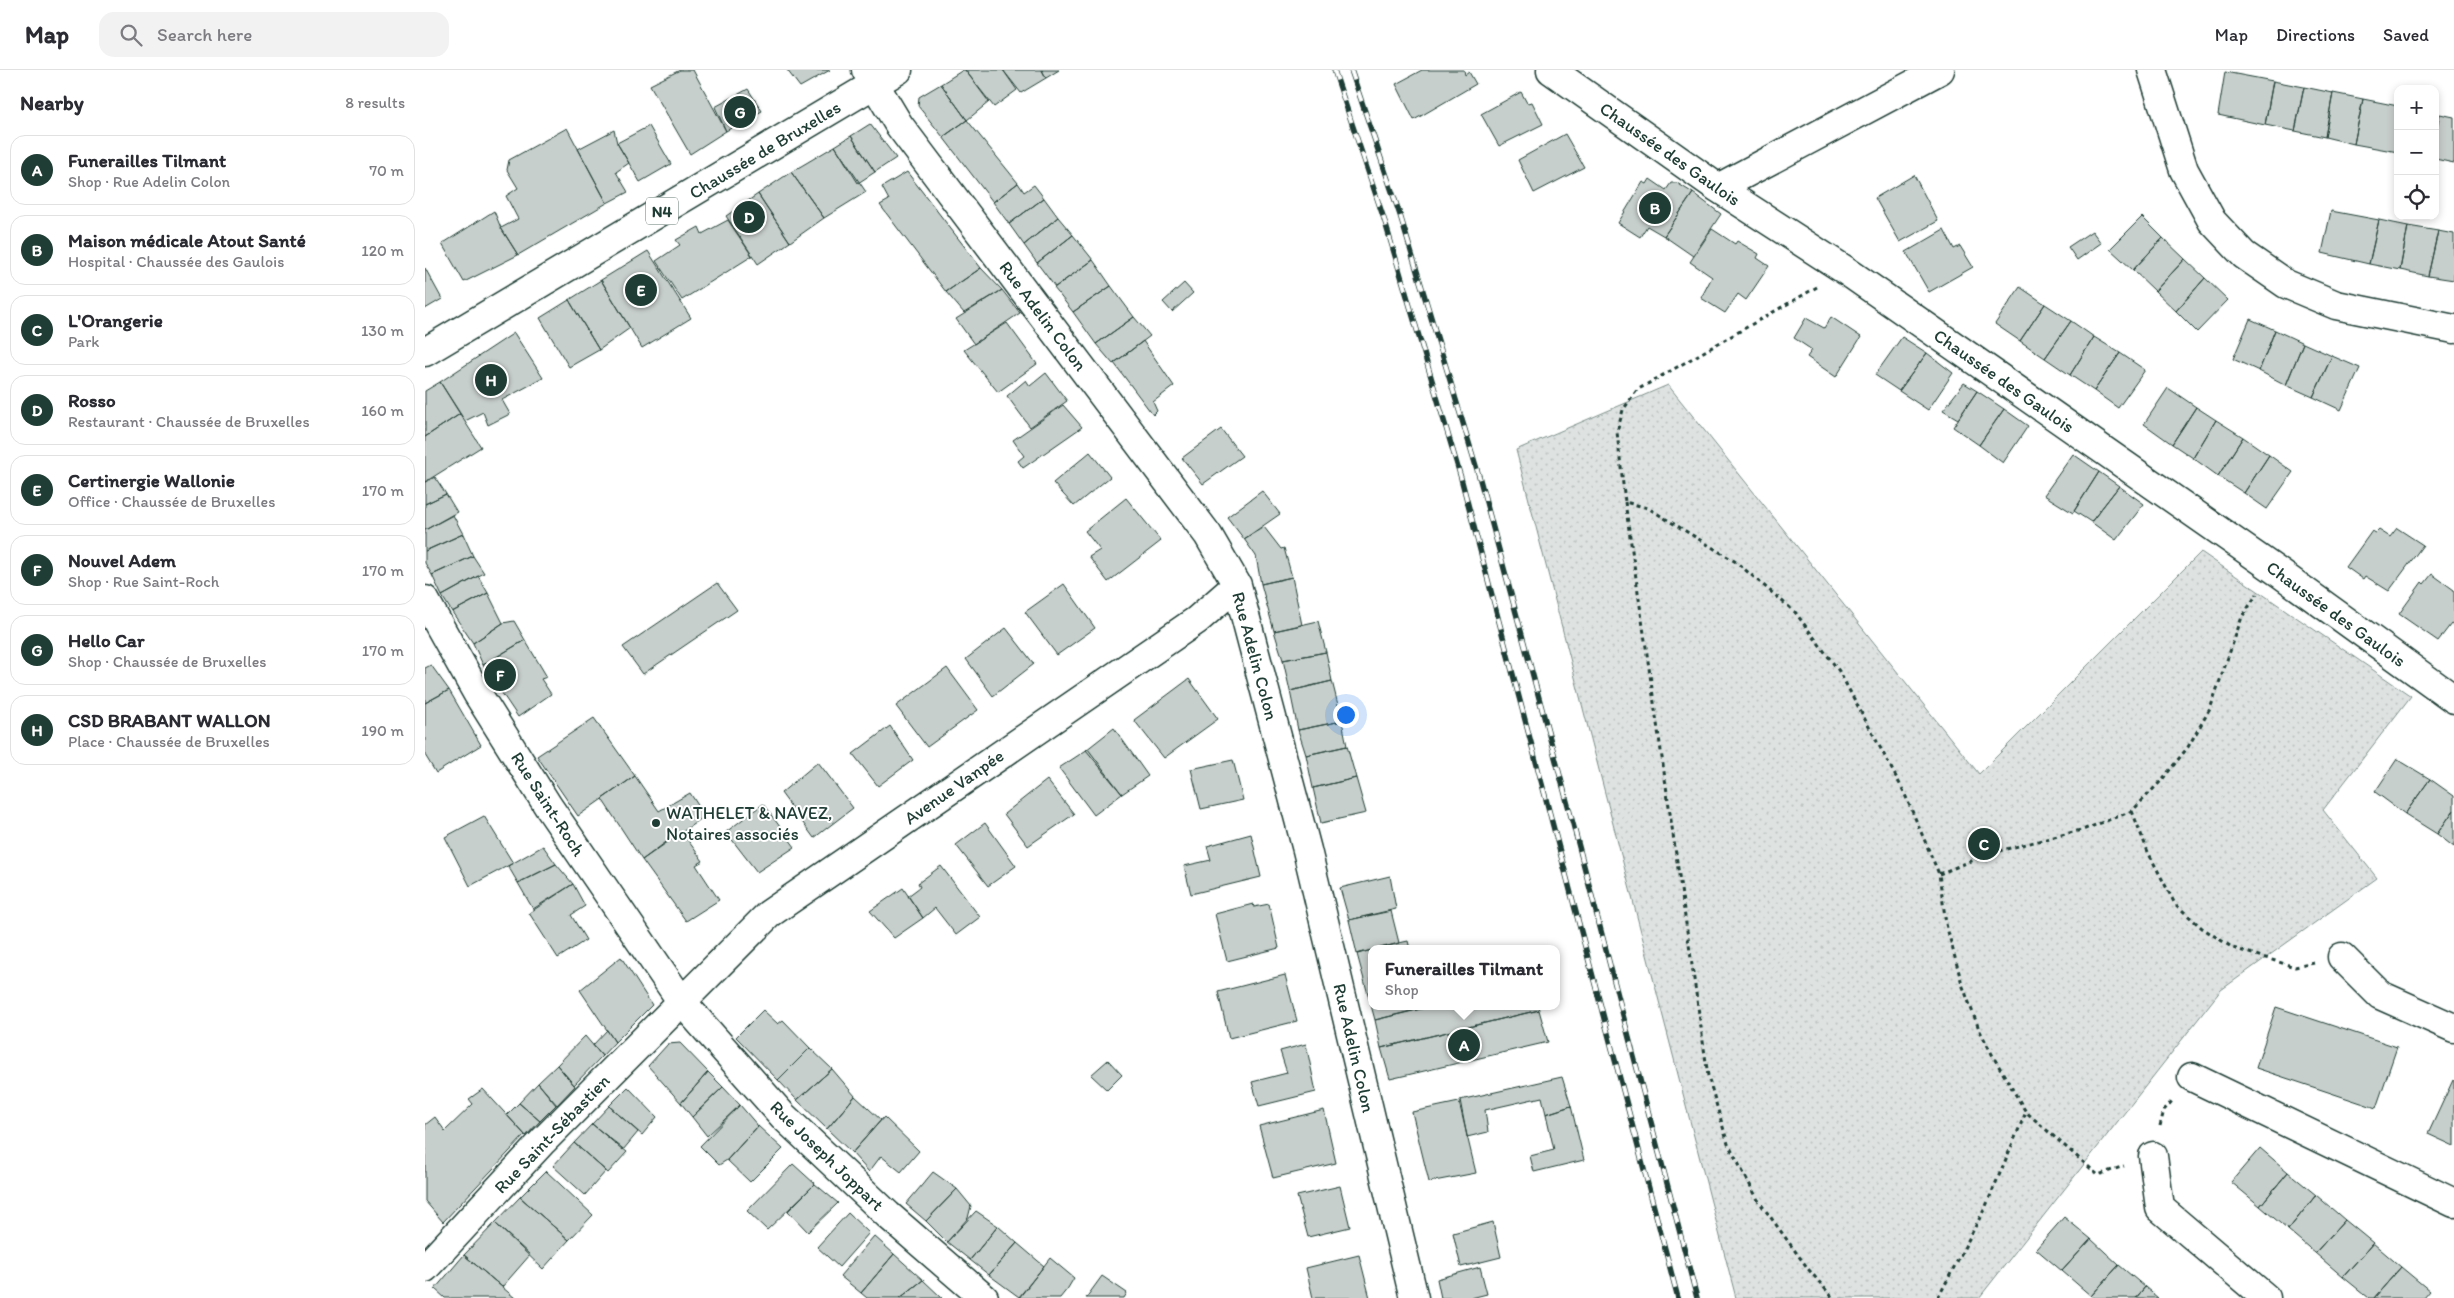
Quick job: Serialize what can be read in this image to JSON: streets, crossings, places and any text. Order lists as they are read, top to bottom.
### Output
{
  "streets": {
    "street": [
      "Chaussée de Bruxelles",
      "Chaussée des Gaulois",
      "N4",
      "Rue Adelin Colon",
      "Avenue Vanpée",
      "Rue Saint-Roch",
      "Rue Saint-Sébastien",
      "Rue Joseph Joppart"
    ]
  },
  "crossings": [
    ["Chaussée de Bruxelles", "Rue Adelin Colon"],
    ["Rue Adelin Colon", "Avenue Vanpée"],
    ["Avenue Vanpée", "Rue Saint-Roch"],
    ["Avenue Vanpée", "Rue Saint-Sébastien"],
    ["Avenue Vanpée", "Rue Joseph Joppart"],
    ["Rue Saint-Roch", "Rue Saint-Sébastien"],
    ["Rue Saint-Roch", "Rue Joseph Joppart"],
    ["Rue Saint-Sébastien", "Rue Joseph Joppart"]
  ],
  "places": ["WATHELET & NAVEZ, Notaires associés"],
  "page": {
    "header": "Map",
    "search": "Search here",
    "nav": ["Map", "Directions", "Saved"],
    "heading": ["Nearby", "8 results"],
    "map_buttons": ["+", "−"],
    "pins": [
      "G",
      "B",
      "D",
      "E",
      "H",
      "F",
      "C",
      "A"
    ],
    "list": [
      {
        "mark": "A",
        "name": "Funerailles Tilmant",
        "note": "Shop · Rue Adelin Colon",
        "value": "70 m"
      },
      {
        "mark": "B",
        "name": "Maison médicale Atout Santé",
        "note": "Hospital · Chaussée des Gaulois",
        "value": "120 m"
      },
      {
        "mark": "C",
        "name": "L'Orangerie",
        "note": "Park",
        "value": "130 m"
      },
      {
        "mark": "D",
        "name": "Rosso",
        "note": "Restaurant · Chaussée de Bruxelles",
        "value": "160 m"
      },
      {
        "mark": "E",
        "name": "Certinergie Wallonie",
        "note": "Office · Chaussée de Bruxelles",
        "value": "170 m"
      },
      {
        "mark": "F",
        "name": "Nouvel Adem",
        "note": "Shop · Rue Saint-Roch",
        "value": "170 m"
      },
      {
        "mark": "G",
        "name": "Hello Car",
        "note": "Shop · Chaussée de Bruxelles",
        "value": "170 m"
      },
      {
        "mark": "H",
        "name": "CSD BRABANT WALLON",
        "note": "Place · Chaussée de Bruxelles",
        "value": "190 m"
      }
    ],
    "popup": ["Funerailles Tilmant", "Shop"]
  }
}
